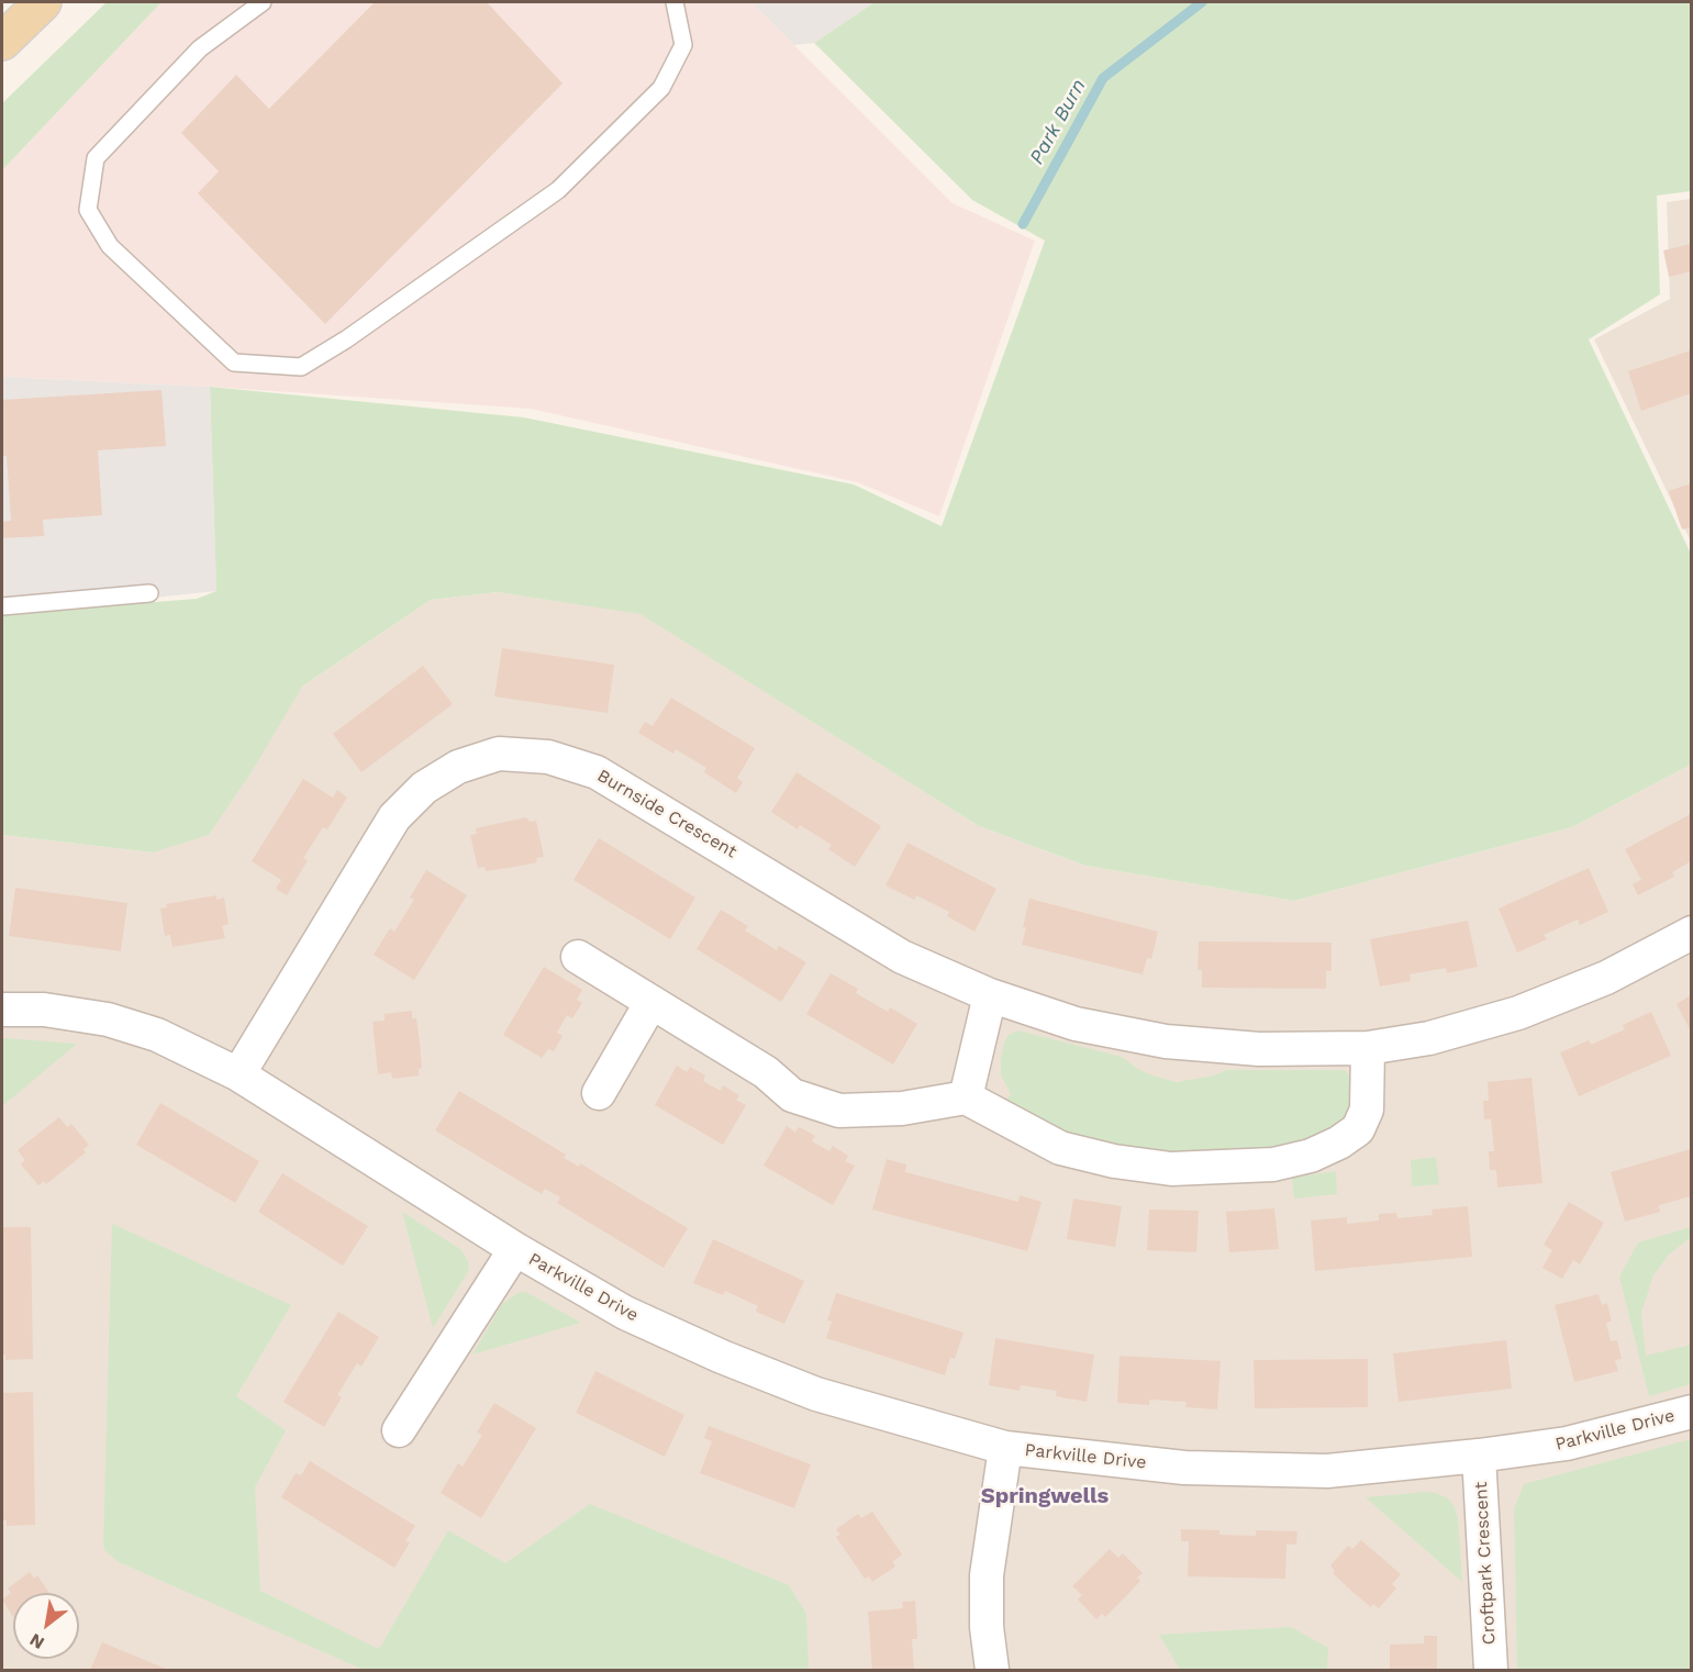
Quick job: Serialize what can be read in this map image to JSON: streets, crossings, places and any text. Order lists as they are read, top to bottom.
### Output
{
  "streets": {
    "street": ["Burnside Crescent", "Parkville Drive", "Croftpark Crescent"]
  },
  "crossings": [
    ["Burnside Crescent", "Parkville Drive"],
    ["Parkville Drive", "Croftpark Crescent"]
  ],
  "districts": ["Springwells"],
  "water": ["Park Burn"],
  "north": "bottom left"
}
